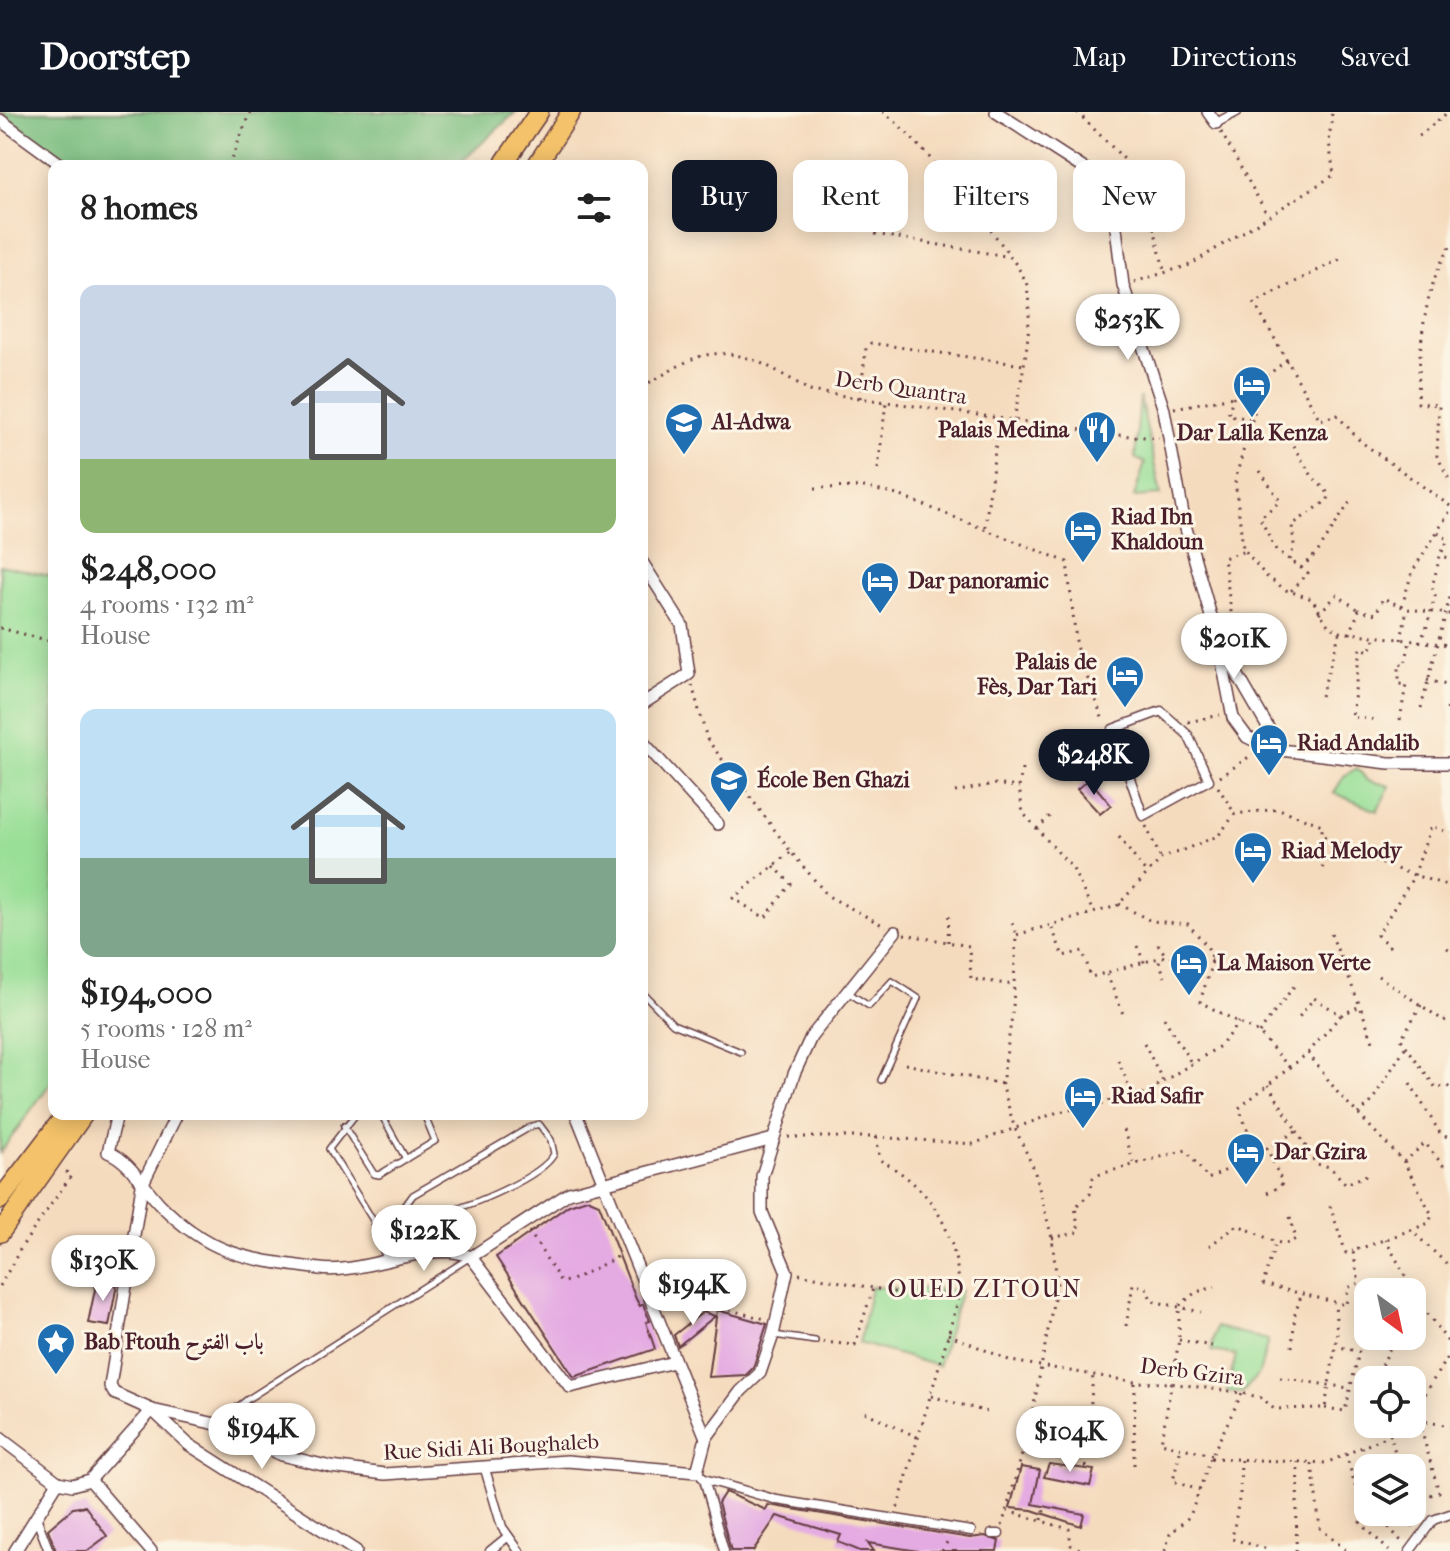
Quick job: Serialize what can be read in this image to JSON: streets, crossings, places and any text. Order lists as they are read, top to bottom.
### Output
{
  "streets": {
    "street": ["Rue Sidi Ali Boughaleb"],
    "path": ["Derb Quantra", "Derb Gzira"]
  },
  "districts": ["OUED ZITOUN"],
  "places": {
    "hotel": [
      "Dar Lalla Kenza",
      "Riad Ibn Khaldoun",
      "Dar panoramic",
      "Palais de Fès, Dar Tari",
      "Riad Andalib",
      "Riad Melody",
      "La Maison Verte",
      "Riad Safir",
      "Dar Gzira"
    ],
    "school or university": ["Al-Adwa", "École Ben Ghazi"],
    "restaurant": ["Palais Medina"],
    "place": ["Bab Ftouh باب الفتوح"]
  },
  "north": "bottom right",
  "page": {
    "header": "Doorstep",
    "nav": ["Map", "Directions", "Saved"],
    "chip": [
      "Buy",
      "Rent",
      "Filters",
      "New"
    ],
    "heading": "8 homes",
    "list": [
      {
        "name": "$248,000",
        "note": "4 rooms · 132 m² · House"
      },
      {
        "name": "$194,000",
        "note": "5 rooms · 128 m² · House"
      }
    ],
    "price": [
      "$253K",
      "$201K",
      "$248K",
      "$122K",
      "$130K",
      "$194K",
      "$194K",
      "$104K"
    ]
  }
}
